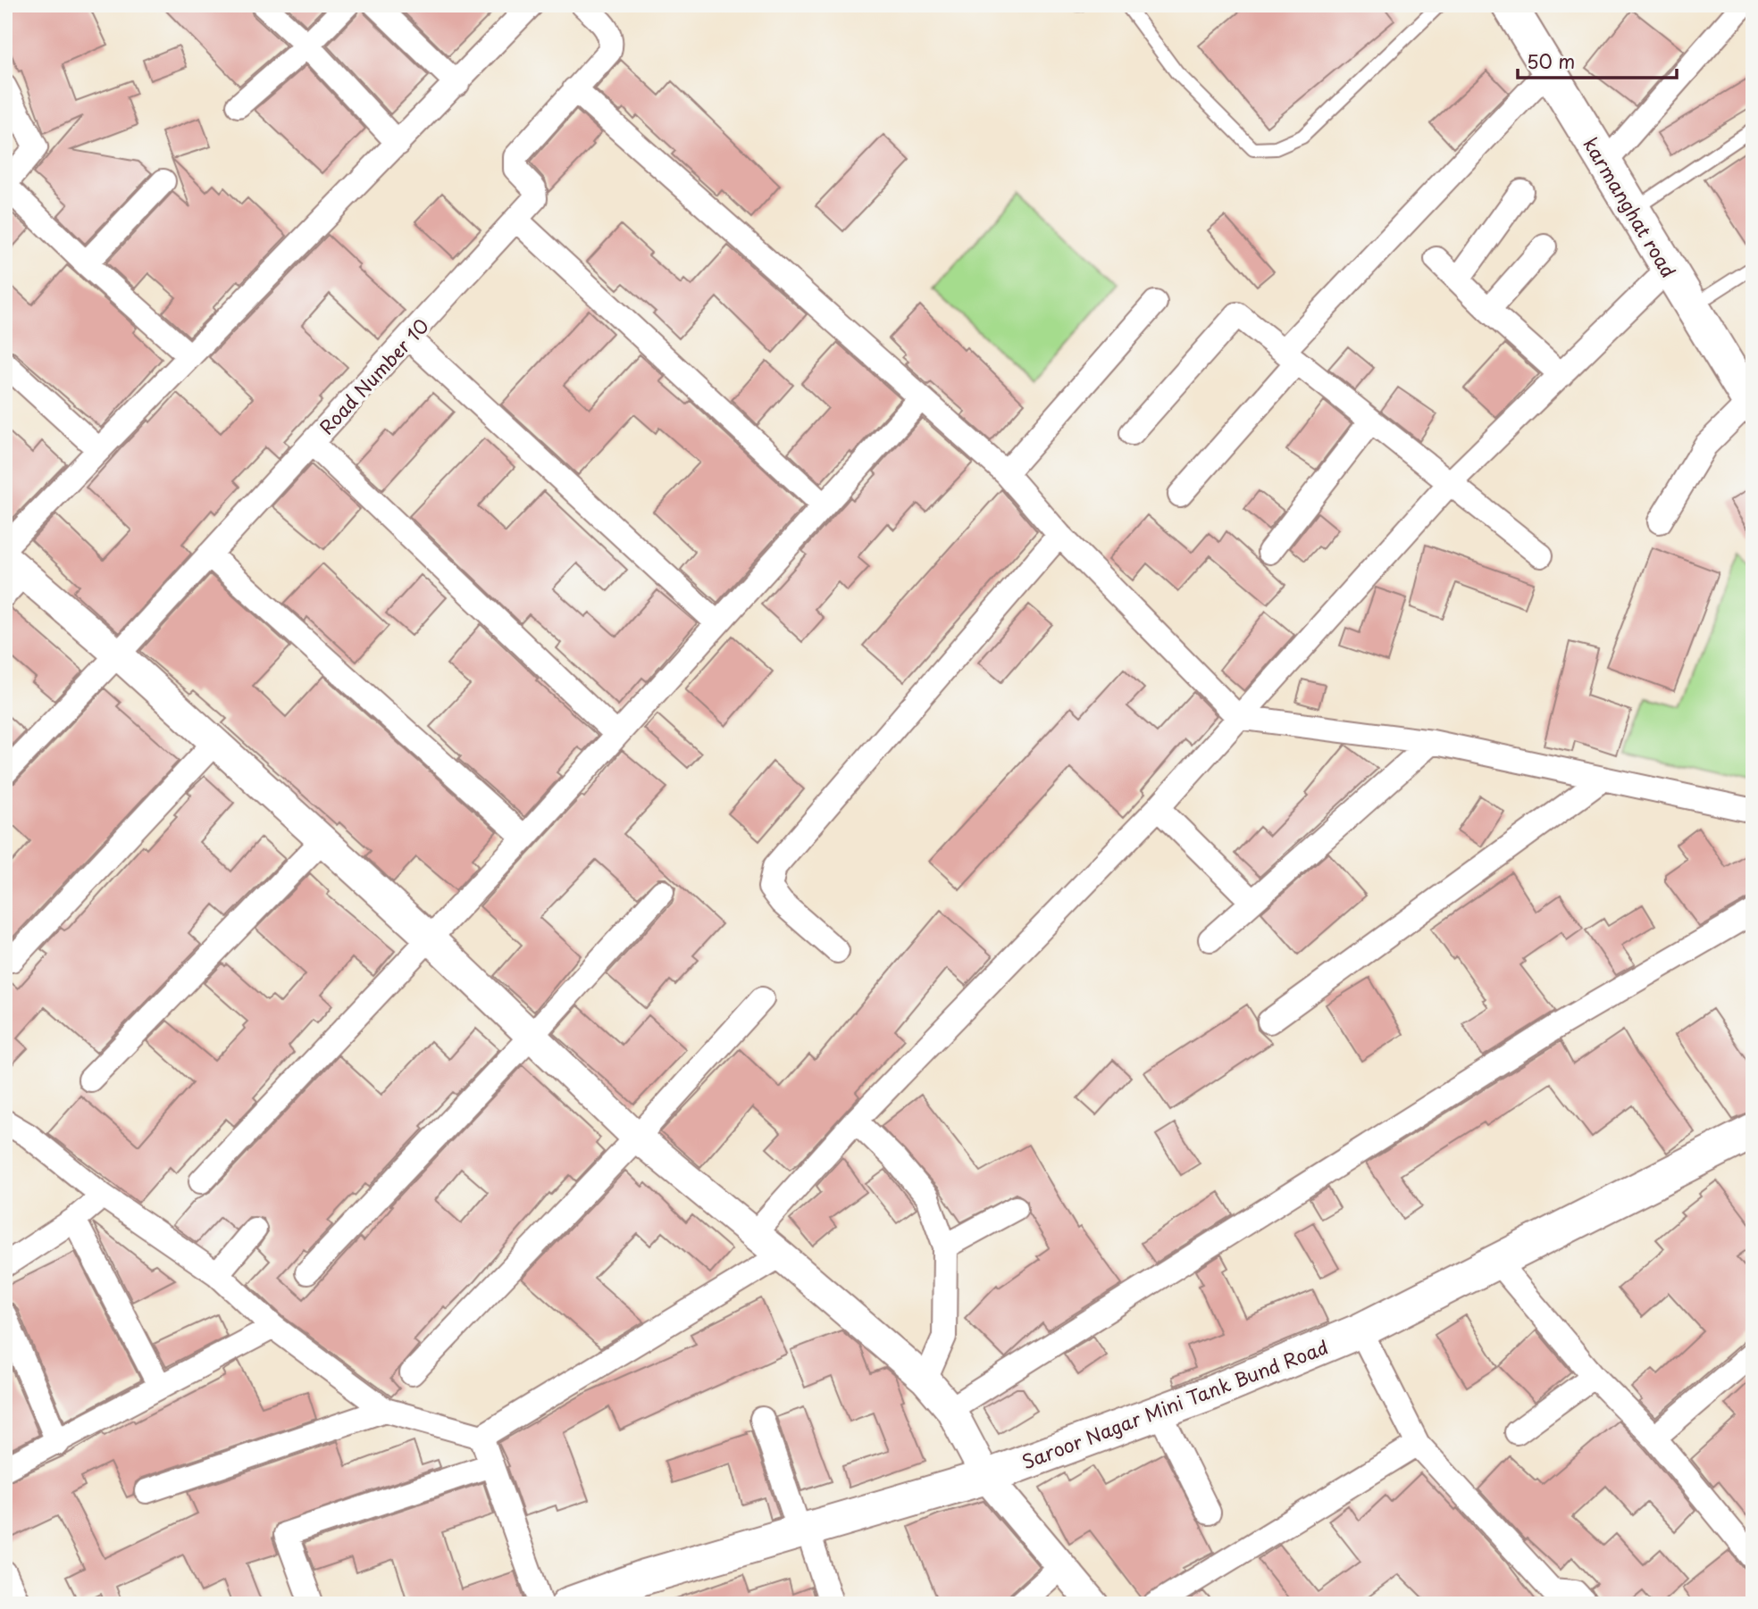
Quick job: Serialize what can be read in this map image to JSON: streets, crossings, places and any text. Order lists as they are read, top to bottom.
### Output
{
  "streets": {
    "main road": ["karmanghat road", "Saroor Nagar Mini Tank Bund Road"],
    "street": ["Road Number 10"]
  },
  "scale_bar": "50 m"
}
